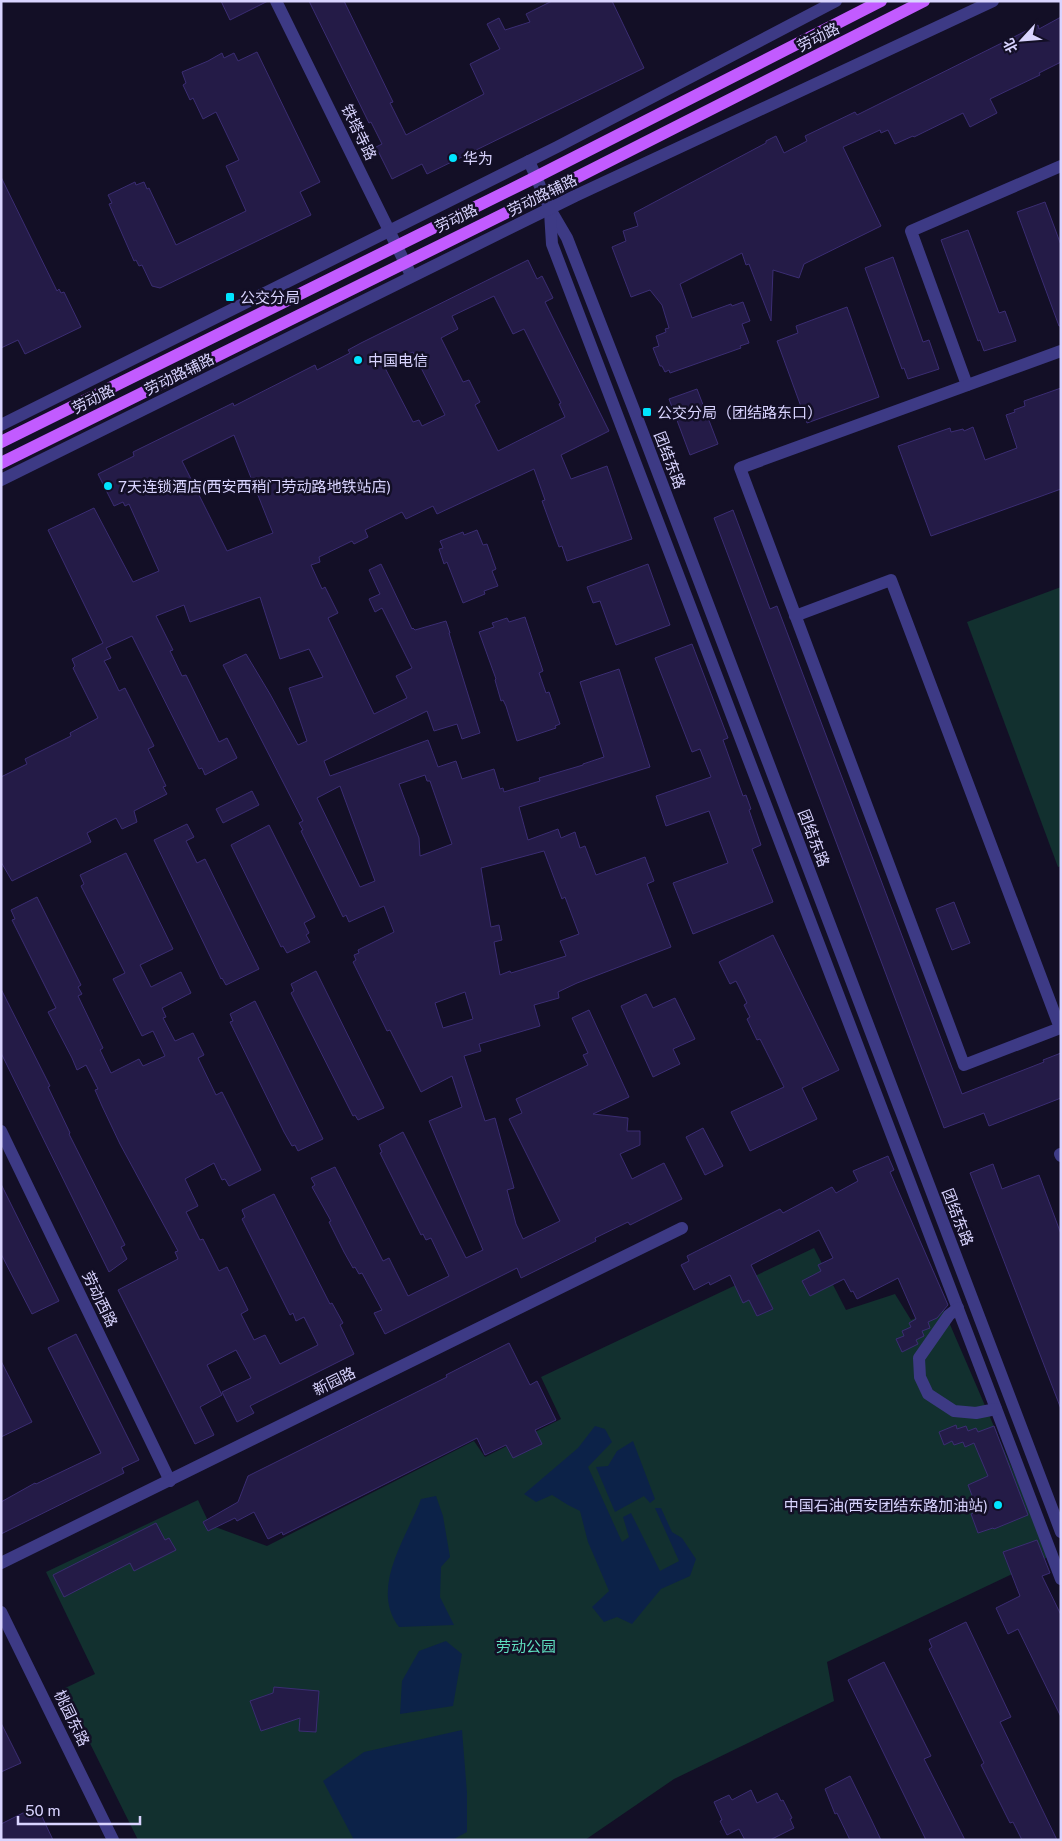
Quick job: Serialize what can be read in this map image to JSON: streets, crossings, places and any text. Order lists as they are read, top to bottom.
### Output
{
  "streets": {
    "main road": ["劳动路"],
    "street": [
      "铁塔寺路",
      "劳动路辅路",
      "团结东路",
      "劳动西路",
      "新园路",
      "桃园东路"
    ]
  },
  "crossings": [
    ["劳动路", "铁塔寺路"],
    ["劳动路", "团结东路"],
    ["铁塔寺路", "劳动路辅路"],
    ["劳动路辅路", "团结东路"],
    ["劳动西路", "新园路"]
  ],
  "parks": ["劳动公园"],
  "places": {
    "other": [
      "华为",
      "中国电信",
      "7天连锁酒店(西安西稍门劳动路地铁站店)",
      "中国石油(西安团结东路加油站)"
    ],
    "transit": ["公交分局", "公交分局（团结路东口）"]
  },
  "scale_bar": "50 m",
  "north": "bottom left"
}
